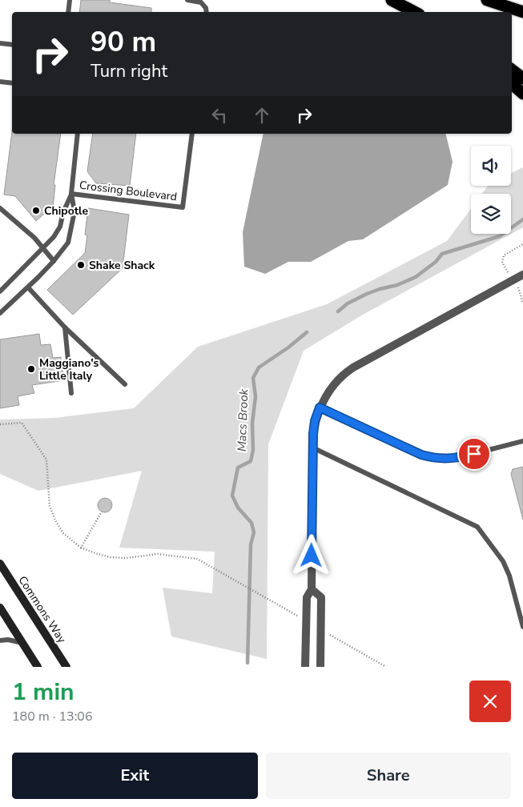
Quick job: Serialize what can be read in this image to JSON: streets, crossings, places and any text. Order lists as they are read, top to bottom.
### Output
{
  "streets": {
    "street": ["Commons Way"],
    "lane": ["Crossing Boulevard"]
  },
  "water": ["Macs Brook"],
  "places": ["Chipotle", "Shake Shack", "Maggiano's Little Italy"],
  "page": {
    "turn": ["90 m", "Turn right"],
    "heading": ["1 min", "180 m · 13:06"],
    "buttons": ["Exit", "Share"]
  }
}
